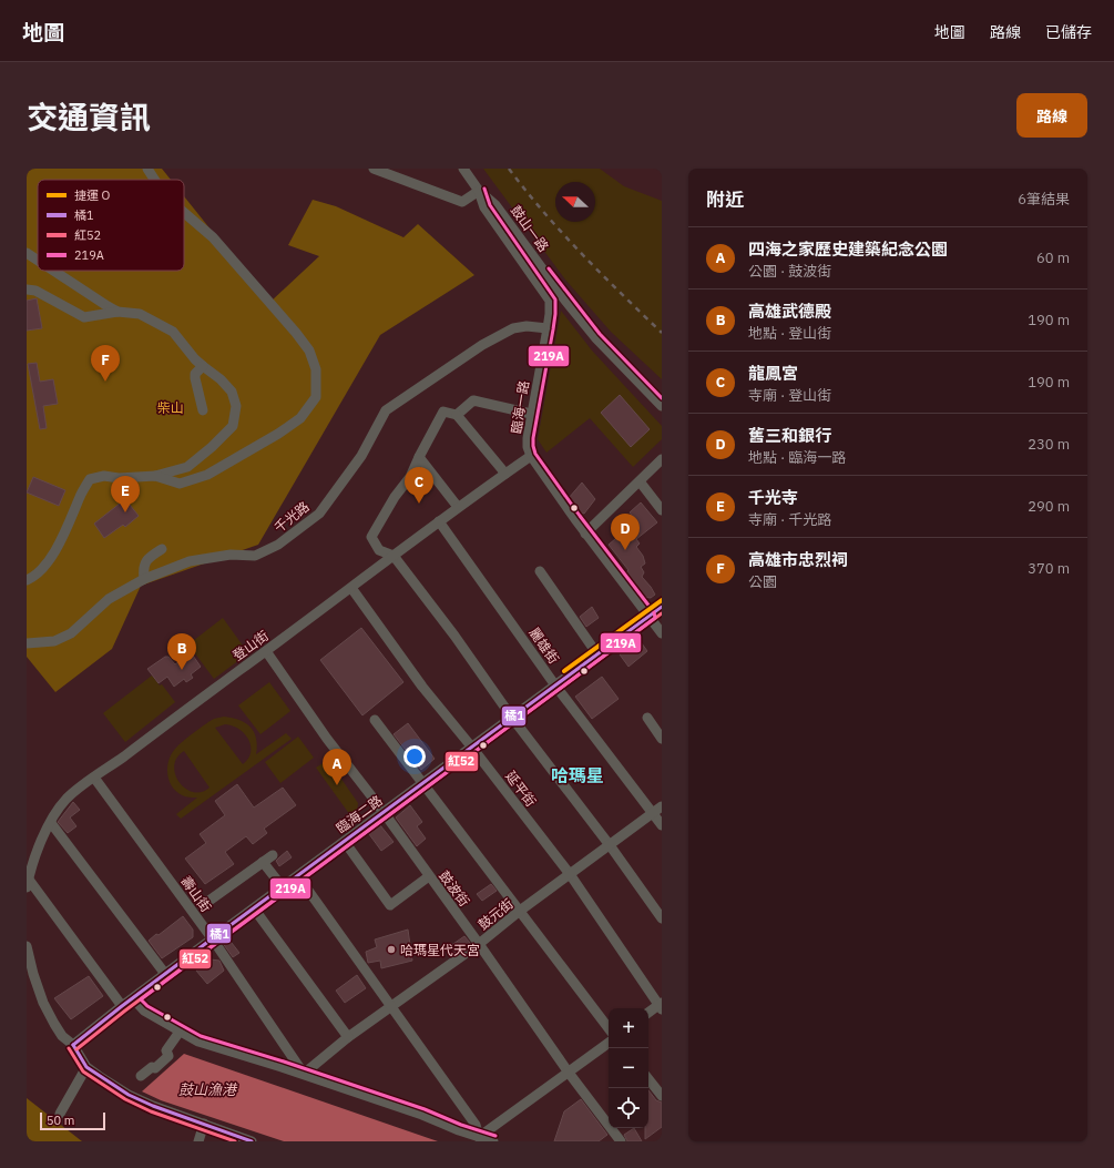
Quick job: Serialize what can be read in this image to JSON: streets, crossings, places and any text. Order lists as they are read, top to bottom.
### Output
{
  "streets": {
    "street": [
      "鼓山一路",
      "臨海一路",
      "千光路",
      "登山街",
      "麗雄街",
      "延平街",
      "臨海二路",
      "鼓波街",
      "壽山街",
      "鼓元街"
    ]
  },
  "crossings": [
    ["鼓山一路", "臨海一路"],
    ["臨海一路", "千光路"],
    ["臨海一路", "登山街"],
    ["臨海一路", "臨海二路"],
    ["登山街", "麗雄街"],
    ["登山街", "延平街"],
    ["登山街", "鼓波街"],
    ["登山街", "壽山街"],
    ["麗雄街", "臨海二路"],
    ["麗雄街", "鼓元街"],
    ["延平街", "臨海二路"],
    ["延平街", "鼓元街"],
    ["臨海二路", "鼓波街"],
    ["臨海二路", "壽山街"],
    ["鼓波街", "鼓元街"],
    ["壽山街", "鼓元街"]
  ],
  "districts": ["哈瑪星"],
  "water": ["鼓山漁港"],
  "parks": ["柴山"],
  "places": ["哈瑪星代天宮"],
  "lines": [
    "transit line 219A",
    "metro line O",
    "transit line 橘1",
    "transit line 紅52"
  ],
  "legend": [
    "捷運 O",
    "橘1",
    "紅52",
    "219A"
  ],
  "scale_bar": "50 m",
  "north": "left",
  "page": {
    "header": "地圖",
    "nav": ["地圖", "路線", "已儲存"],
    "title": "交通資訊",
    "buttons": "路線",
    "heading": ["附近", "6筆結果"],
    "list": [
      {
        "mark": "A",
        "name": "四海之家歷史建築紀念公園",
        "note": "公園 · 鼓波街",
        "value": "60 m"
      },
      {
        "mark": "B",
        "name": "高雄武德殿",
        "note": "地點 · 登山街",
        "value": "190 m"
      },
      {
        "mark": "C",
        "name": "龍鳳宮",
        "note": "寺廟 · 登山街",
        "value": "190 m"
      },
      {
        "mark": "D",
        "name": "舊三和銀行",
        "note": "地點 · 臨海一路",
        "value": "230 m"
      },
      {
        "mark": "E",
        "name": "千光寺",
        "note": "寺廟 · 千光路",
        "value": "290 m"
      },
      {
        "mark": "F",
        "name": "高雄市忠烈祠",
        "note": "公園",
        "value": "370 m"
      }
    ],
    "pins": [
      "F",
      "C",
      "E",
      "D",
      "B",
      "A"
    ],
    "map_buttons": ["+", "−"],
    "scale": "50 m"
  }
}
